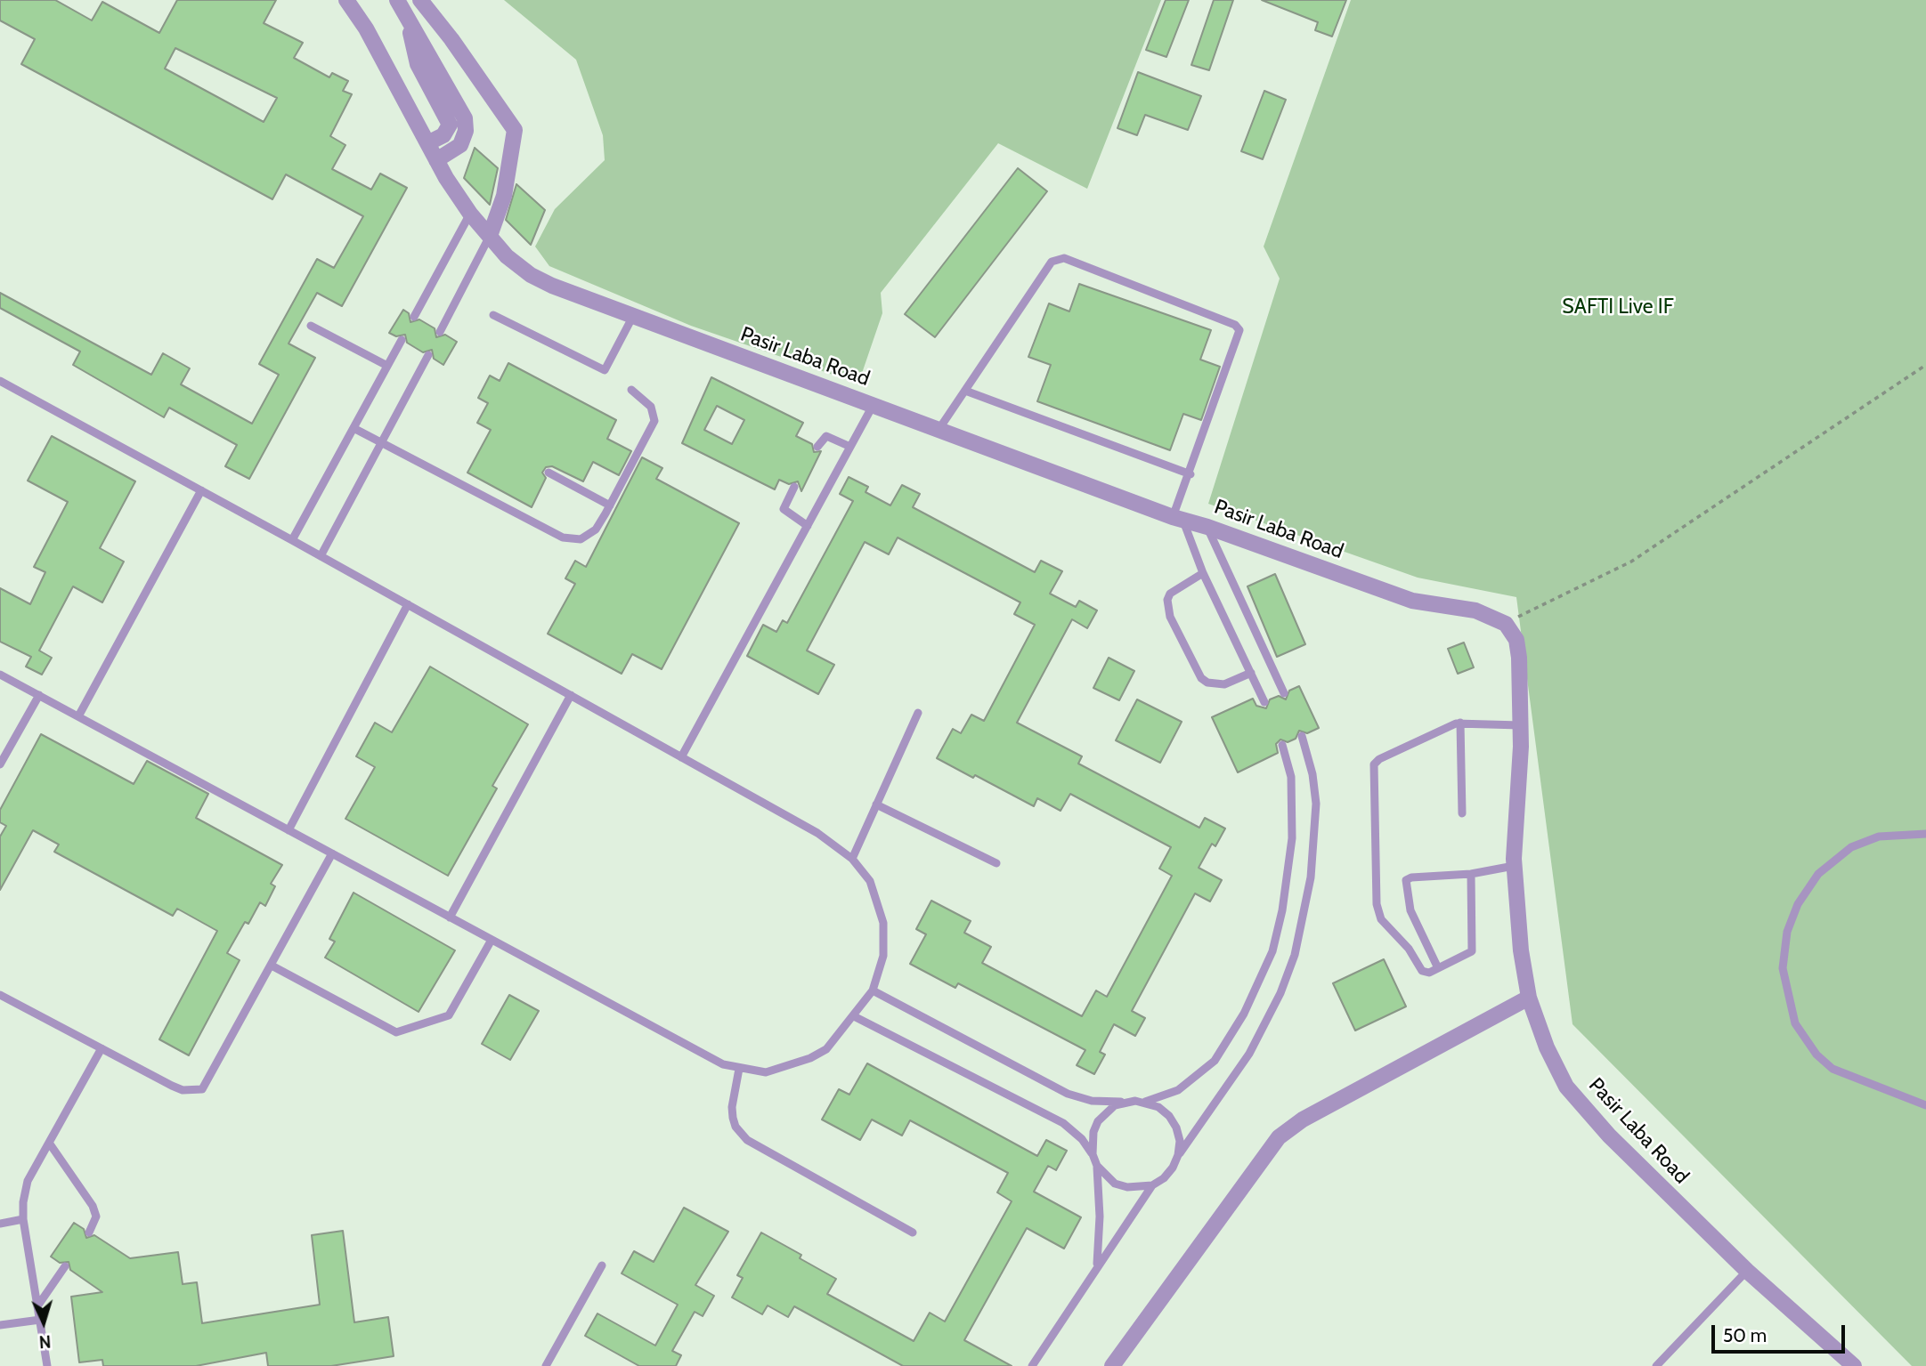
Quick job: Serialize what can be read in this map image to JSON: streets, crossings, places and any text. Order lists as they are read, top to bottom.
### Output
{
  "streets": {
    "street": ["Pasir Laba Road"]
  },
  "parks": ["SAFTI Live IF"],
  "scale_bar": "50 m",
  "north": "bottom"
}
